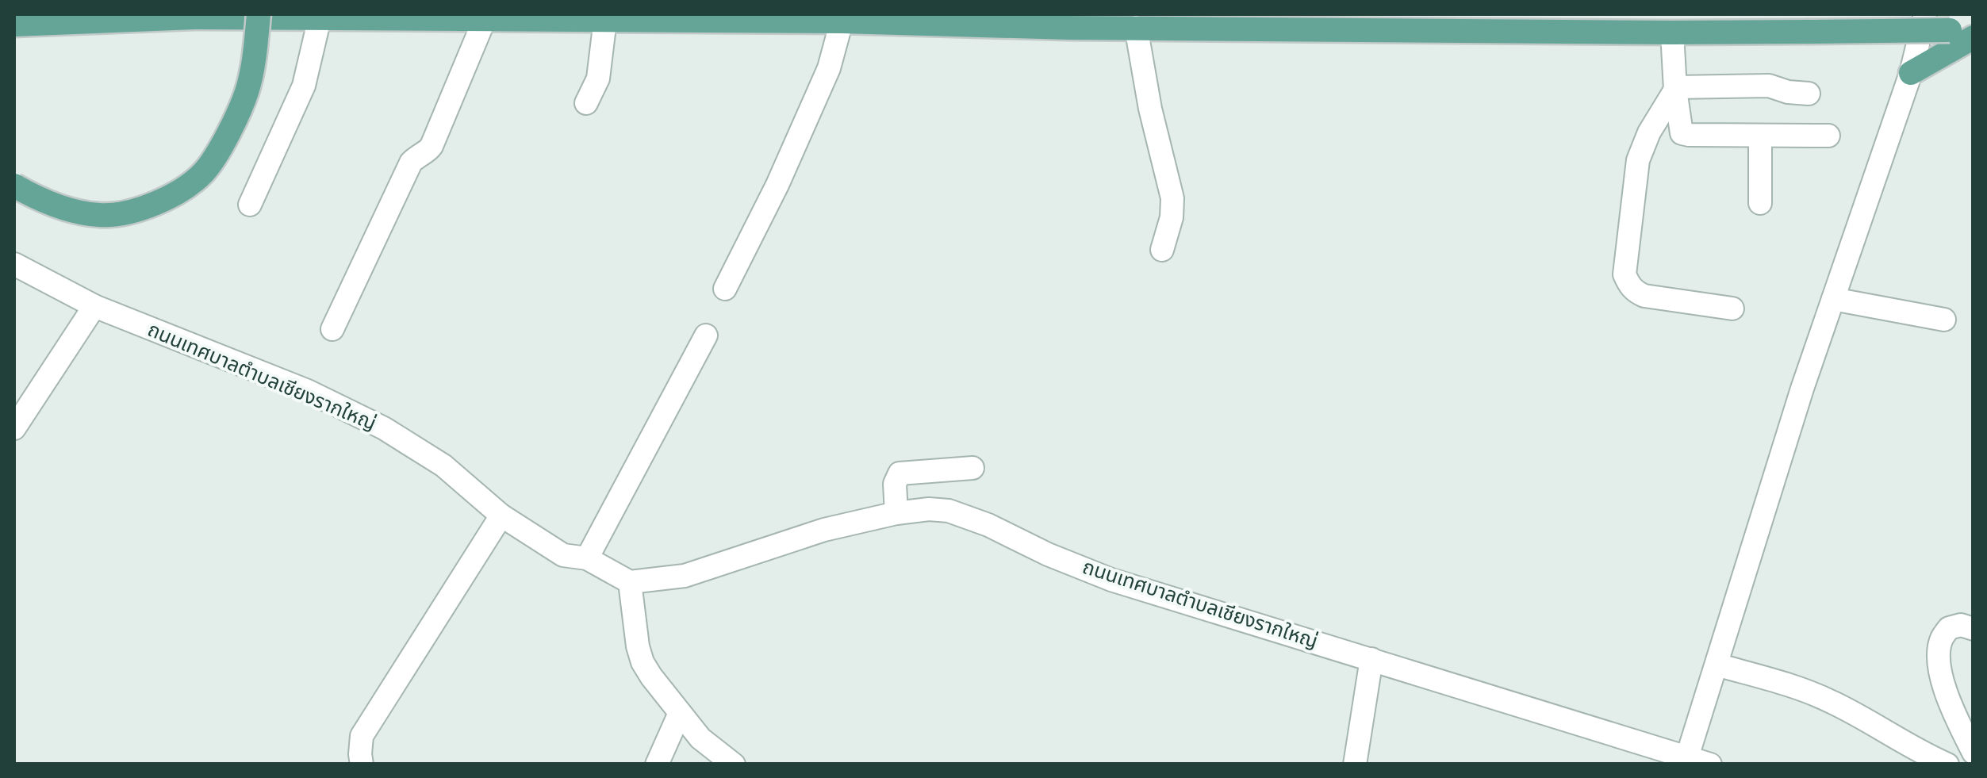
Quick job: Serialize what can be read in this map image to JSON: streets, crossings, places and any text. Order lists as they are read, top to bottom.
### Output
{
  "streets": {
    "street": ["ถนนเทศบาลตำบลเชียงรากใหญ่"]
  }
}
